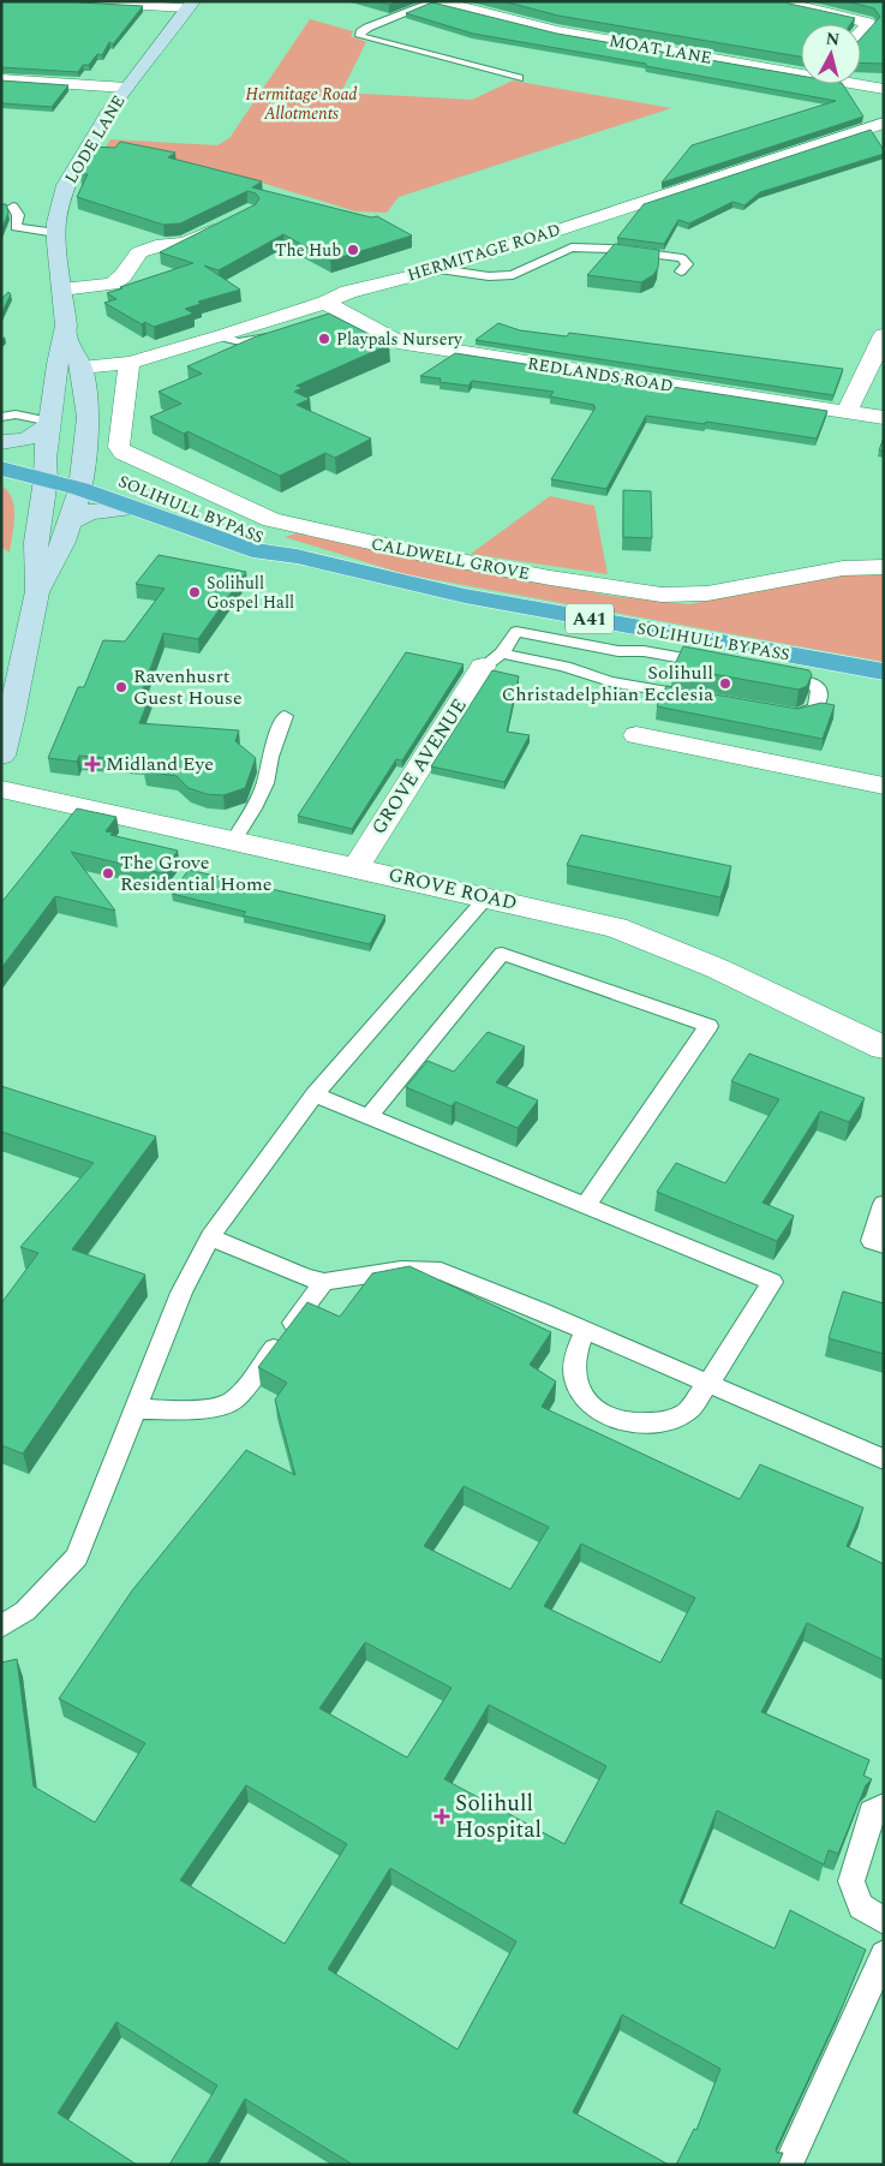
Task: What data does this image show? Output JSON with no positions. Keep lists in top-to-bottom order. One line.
{"streets":{"highway":["SOLIHULL BYPASS","A41"],"main road":["LODE LANE"],"street":["MOAT LANE","HERMITAGE ROAD","REDLANDS ROAD","CALDWELL GROVE","GROVE AVENUE","GROVE ROAD"]},"crossings":[["LODE LANE","HERMITAGE ROAD"],["LODE LANE","SOLIHULL BYPASS"],["LODE LANE","A41"],["HERMITAGE ROAD","REDLANDS ROAD"],["HERMITAGE ROAD","CALDWELL GROVE"],["SOLIHULL BYPASS","A41"],["GROVE AVENUE","GROVE ROAD"]],"parks":["Hermitage Road Allotments"],"places":{"other":["The Hub","Playpals Nursery","Solihull Gospel Hall","Solihull Christadelphian Ecclesia","Ravenhusrt Guest House","The Grove Residential Home"],"health":["Midland Eye","Solihull Hospital"]},"north":"top"}
